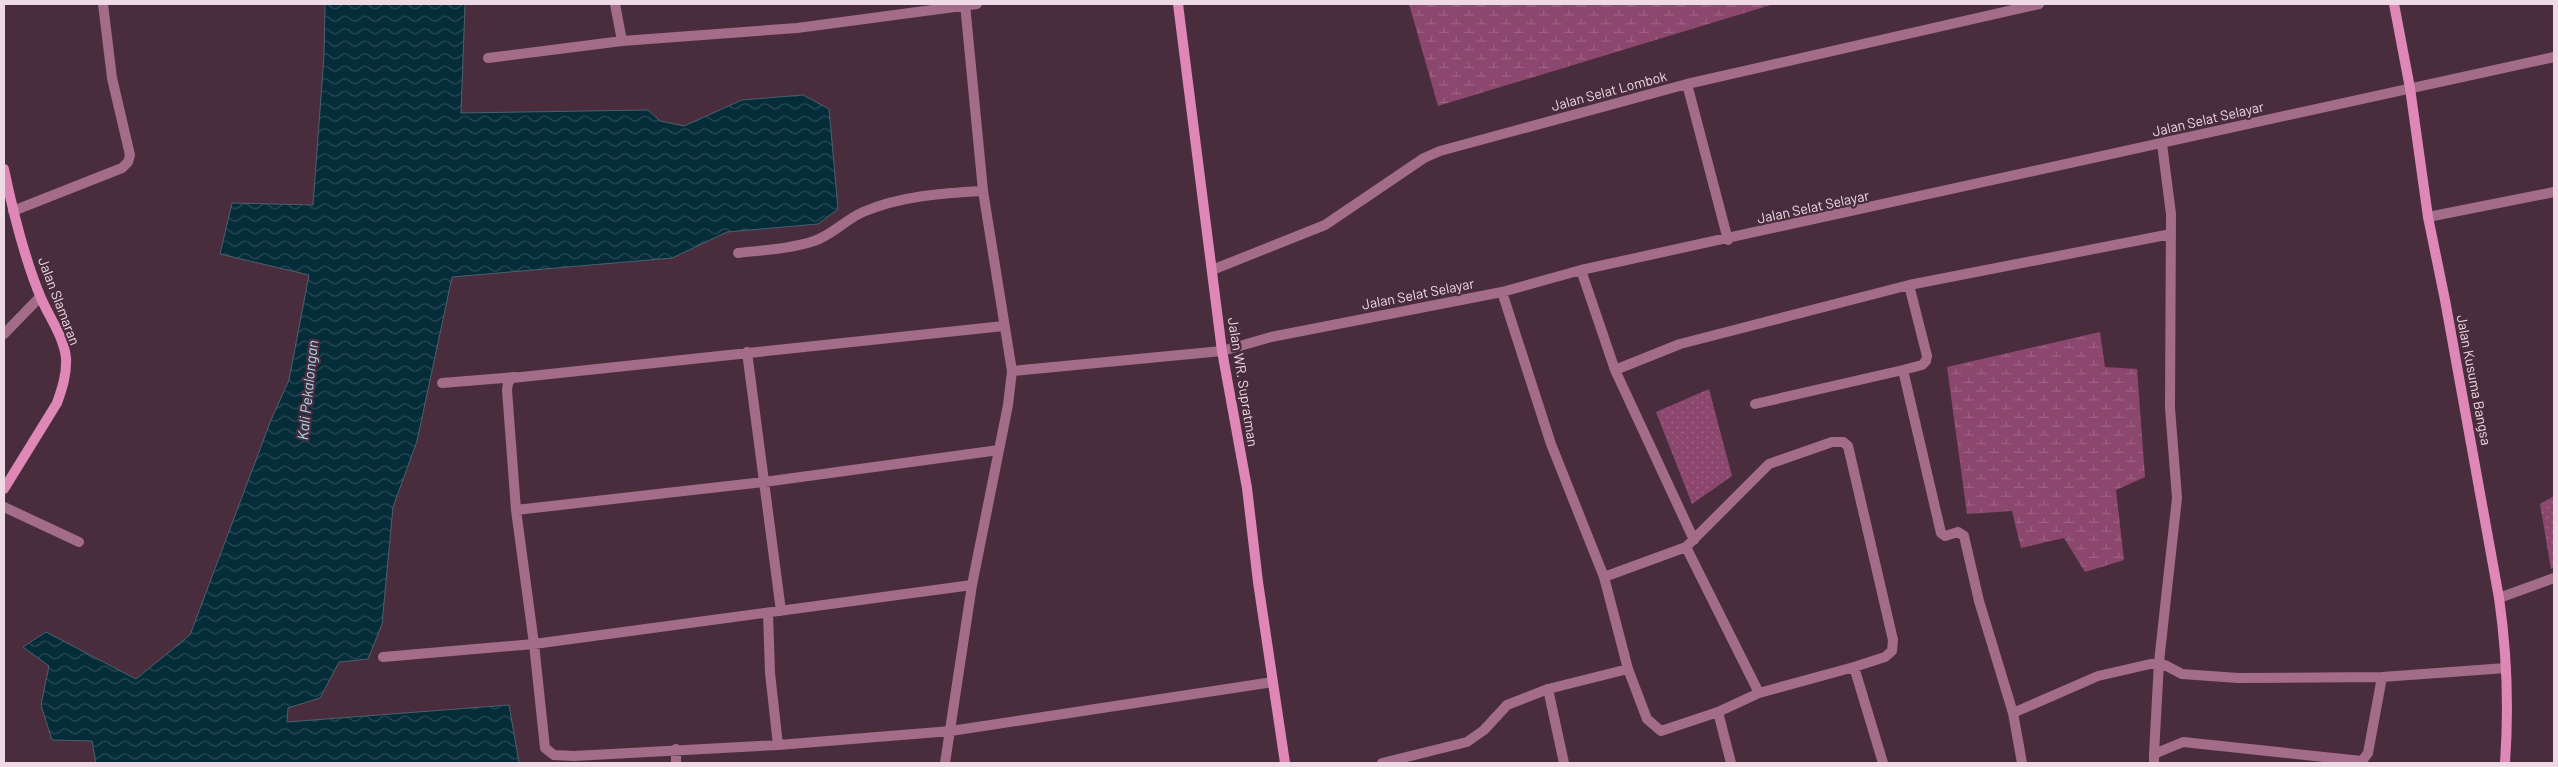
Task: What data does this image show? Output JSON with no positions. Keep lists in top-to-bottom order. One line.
{"streets":{"street":["Jalan Selat Lombok","Jalan Selat Selayar","Jalan Slamaran","Jalan Kusuma Bangsa","Jalan WR. Supratman"]},"crossings":[["Jalan Selat Lombok","Jalan WR. Supratman"],["Jalan Selat Selayar","Jalan Kusuma Bangsa"],["Jalan Selat Selayar","Jalan WR. Supratman"]],"water":["Kali Pekalongan"]}
